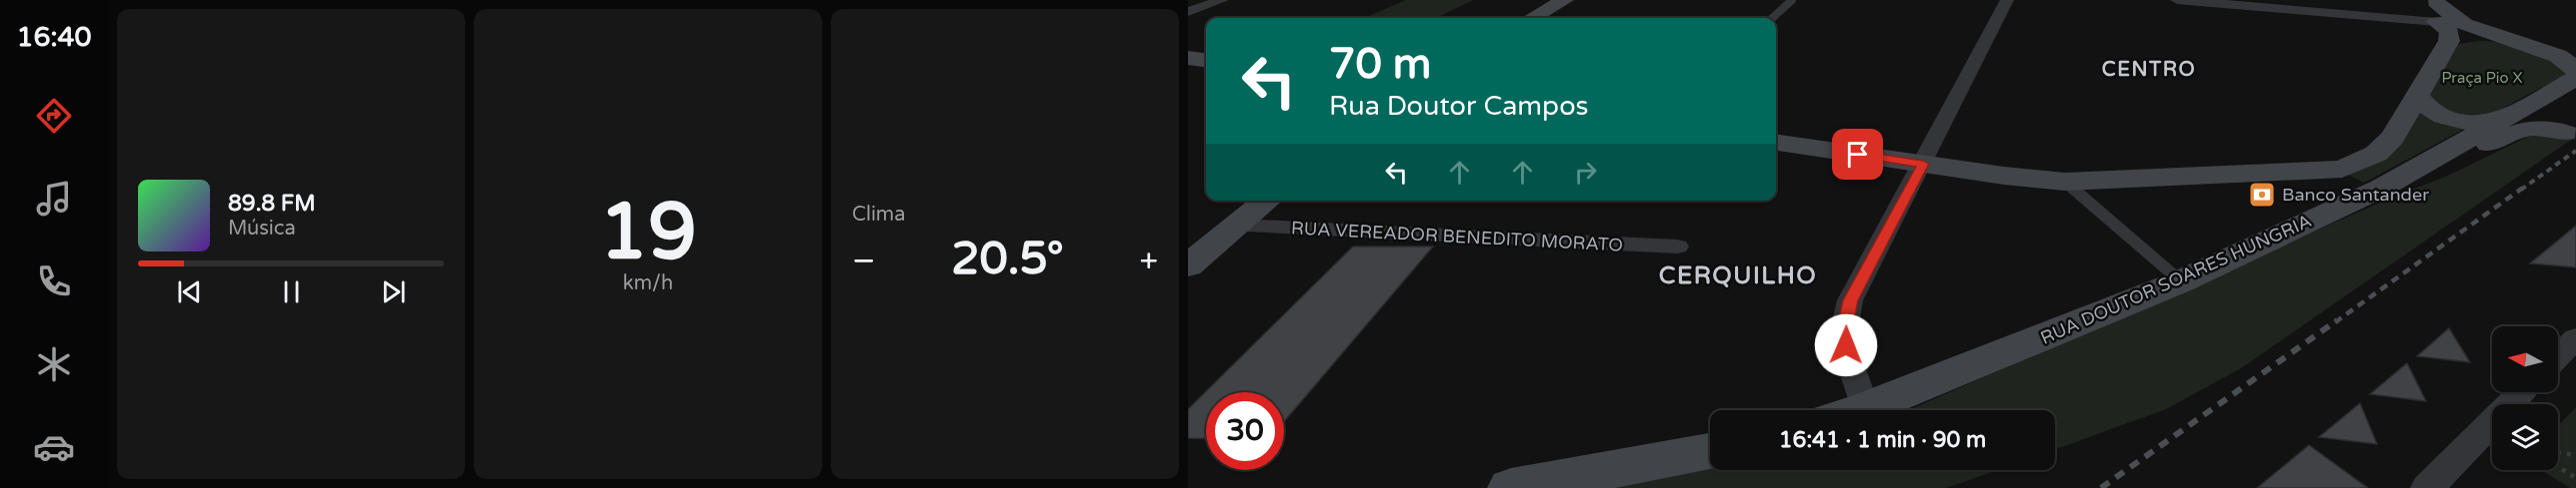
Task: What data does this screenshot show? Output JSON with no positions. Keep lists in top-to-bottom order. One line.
{"streets":{"main road":["RUA DOUTOR SOARES HUNGRIA"],"street":["RUA VEREADOR BENEDITO MORATO"]},"districts":["CENTRO","CERQUILHO"],"parks":["Praça Pio X"],"places":{"bank":["Banco Santander"]},"north":"left","page":{"tabs":"16:40","tile":[["19","km/h"],"Clima"],"turn":["70 m","Rua Doutor Campos"],"song":["89.8 FM","Música"],"heat":["−","20.5°","+"],"limit":"30","trip":"16:41 · 1 min · 90 m"}}
